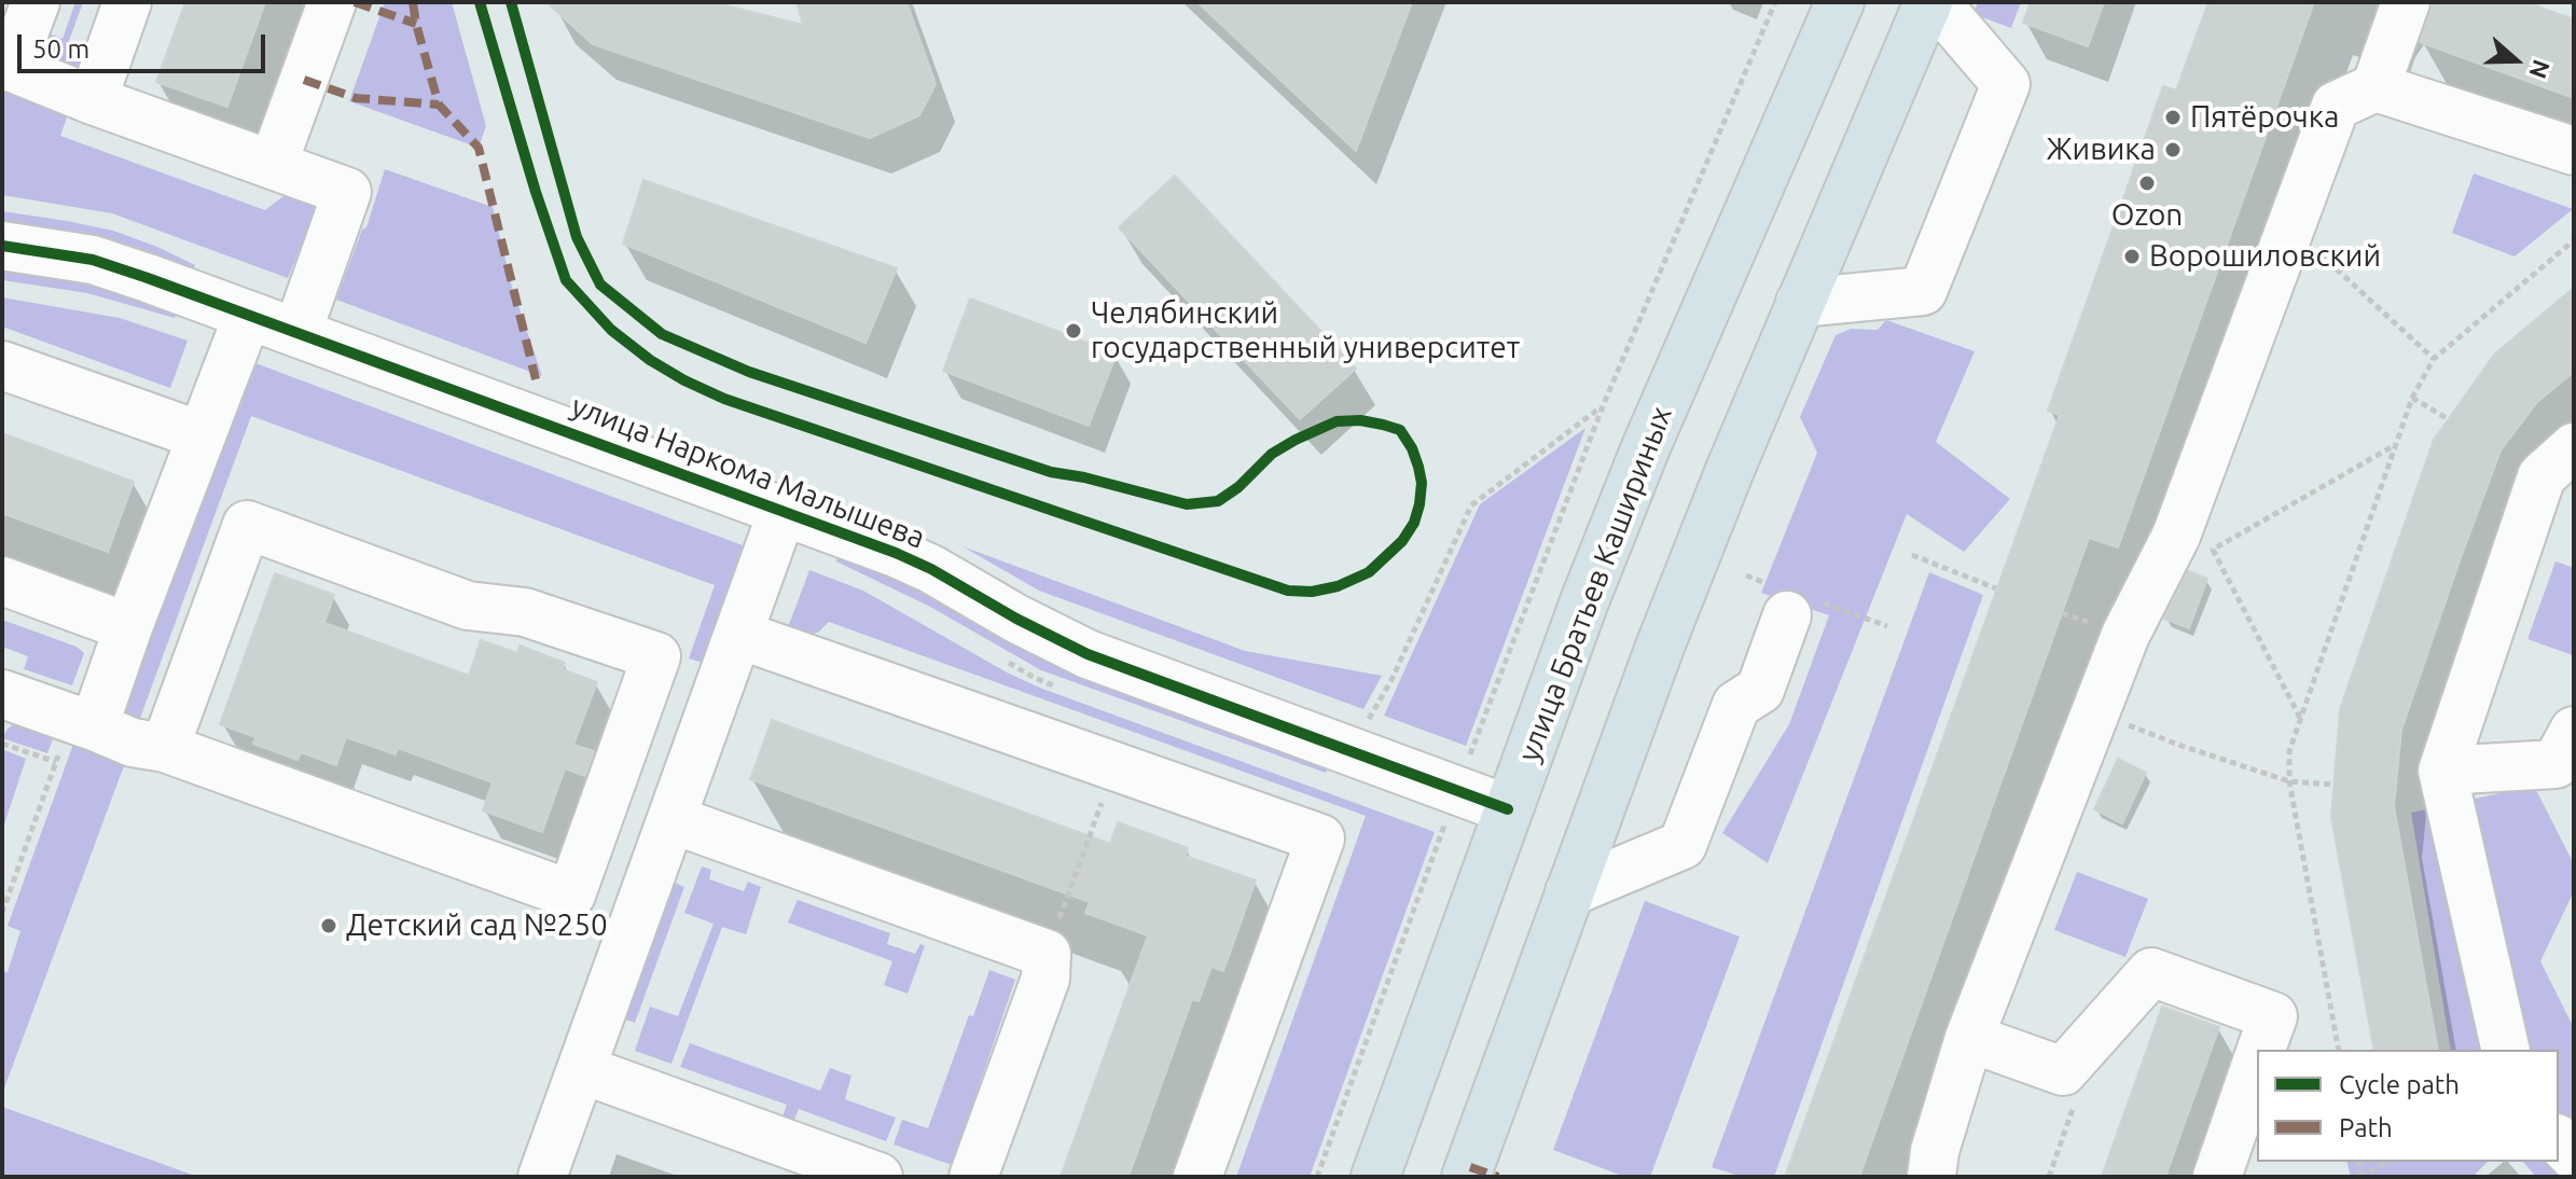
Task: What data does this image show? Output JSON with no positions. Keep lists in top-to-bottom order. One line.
{"streets":{"main road":["улица Братьев Кашириных"],"street":["улица Наркома Малышева"]},"crossings":[["улица Наркома Малышева","улица Братьев Кашириных"]],"places":["Пятёрочка","Живика","Ozon","Ворошиловский","Челябинский государственный университет","Детский сад №250"],"legend":["Cycle path","Path"],"scale_bar":"50 m","north":"right"}
